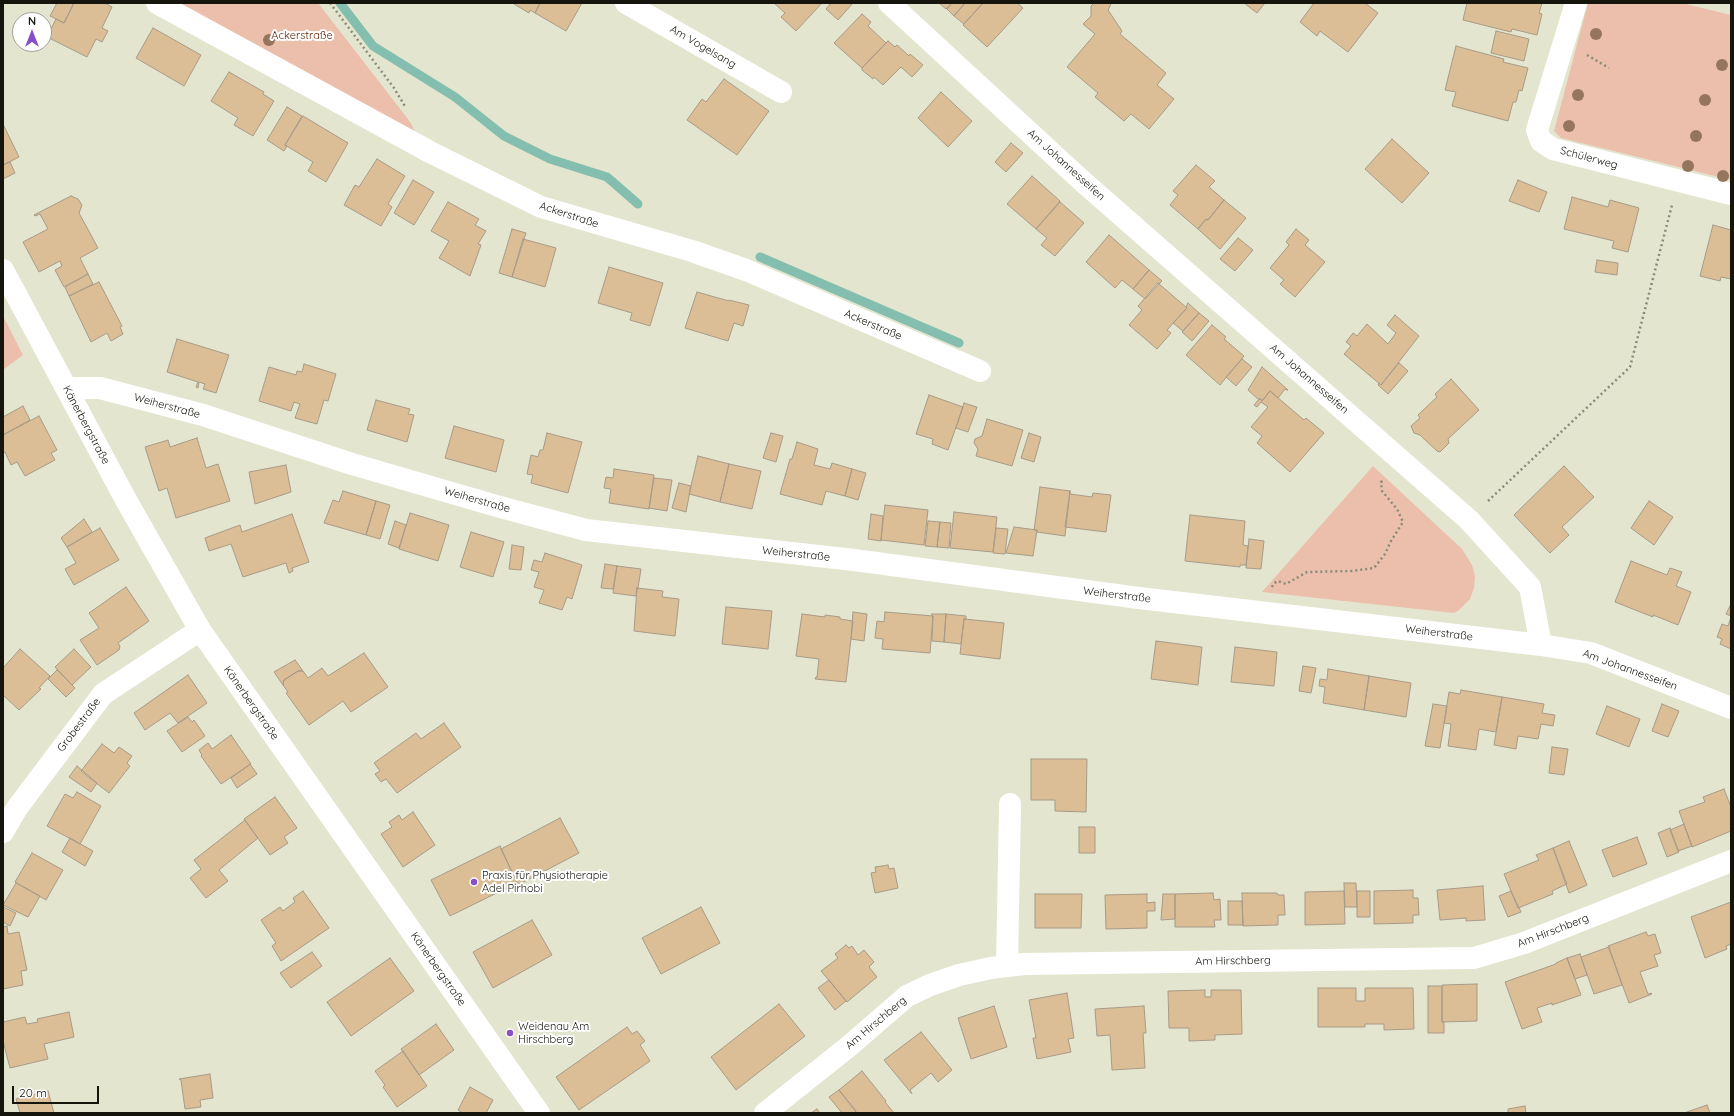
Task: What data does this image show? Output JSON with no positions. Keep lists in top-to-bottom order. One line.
{"streets":{"street":["Am Vogelsang","Schülerweg","Am Johannesseifen","Ackerstraße","Weiherstraße","Känerbergstraße","Grobestraße","Am Hirschberg"]},"crossings":[["Am Johannesseifen","Weiherstraße"],["Weiherstraße","Känerbergstraße"],["Känerbergstraße","Grobestraße"]],"parks":["Ackerstraße"],"places":["Praxis für Physiotherapie Adel Pirhobi","Weidenau Am Hirschberg"],"scale_bar":"20 m","north":"top"}
